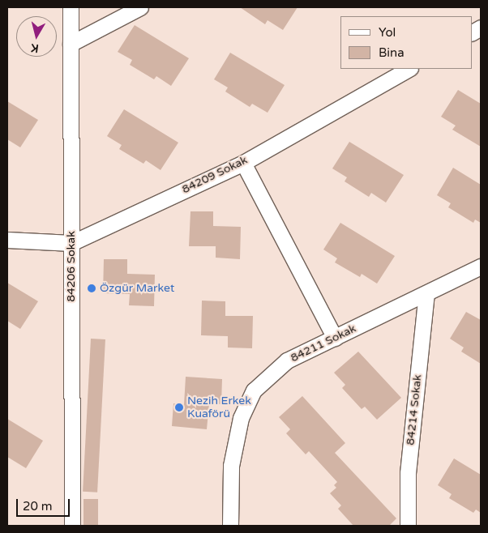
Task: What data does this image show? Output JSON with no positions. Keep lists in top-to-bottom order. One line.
{"streets":{"street":["84209 Sokak","84206 Sokak","84211 Sokak","84214 Sokak"]},"crossings":[["84209 Sokak","84206 Sokak"],["84211 Sokak","84214 Sokak"]],"places":["Özgür Market","Nezih Erkek Kuaförü"],"legend":["Yol","Bina"],"scale_bar":"20 m","north":"bottom"}
